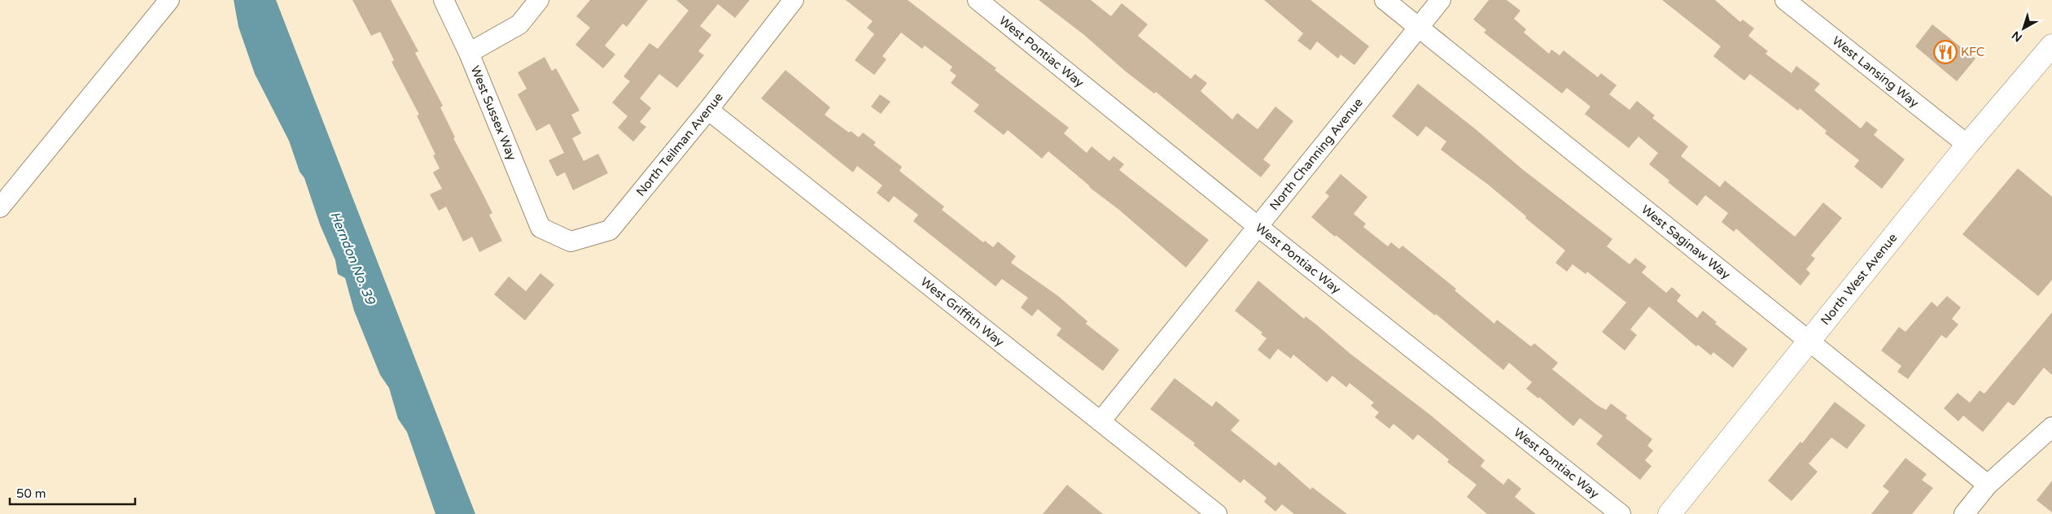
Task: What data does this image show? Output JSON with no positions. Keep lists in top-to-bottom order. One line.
{"streets":{"main road":["North West Avenue"],"street":["West Pontiac Way","West Lansing Way","West Sussex Way","North Teilman Avenue","North Channing Avenue","West Saginaw Way","West Griffith Way"]},"crossings":[["West Pontiac Way","North Channing Avenue"],["West Lansing Way","North West Avenue"],["West Sussex Way","North Teilman Avenue"],["North Teilman Avenue","West Griffith Way"],["North Channing Avenue","West Saginaw Way"],["North Channing Avenue","West Griffith Way"],["West Saginaw Way","North West Avenue"]],"water":["Herndon No. 39"],"places":{"restaurant":["KFC"]},"scale_bar":"50 m","north":"bottom left"}
